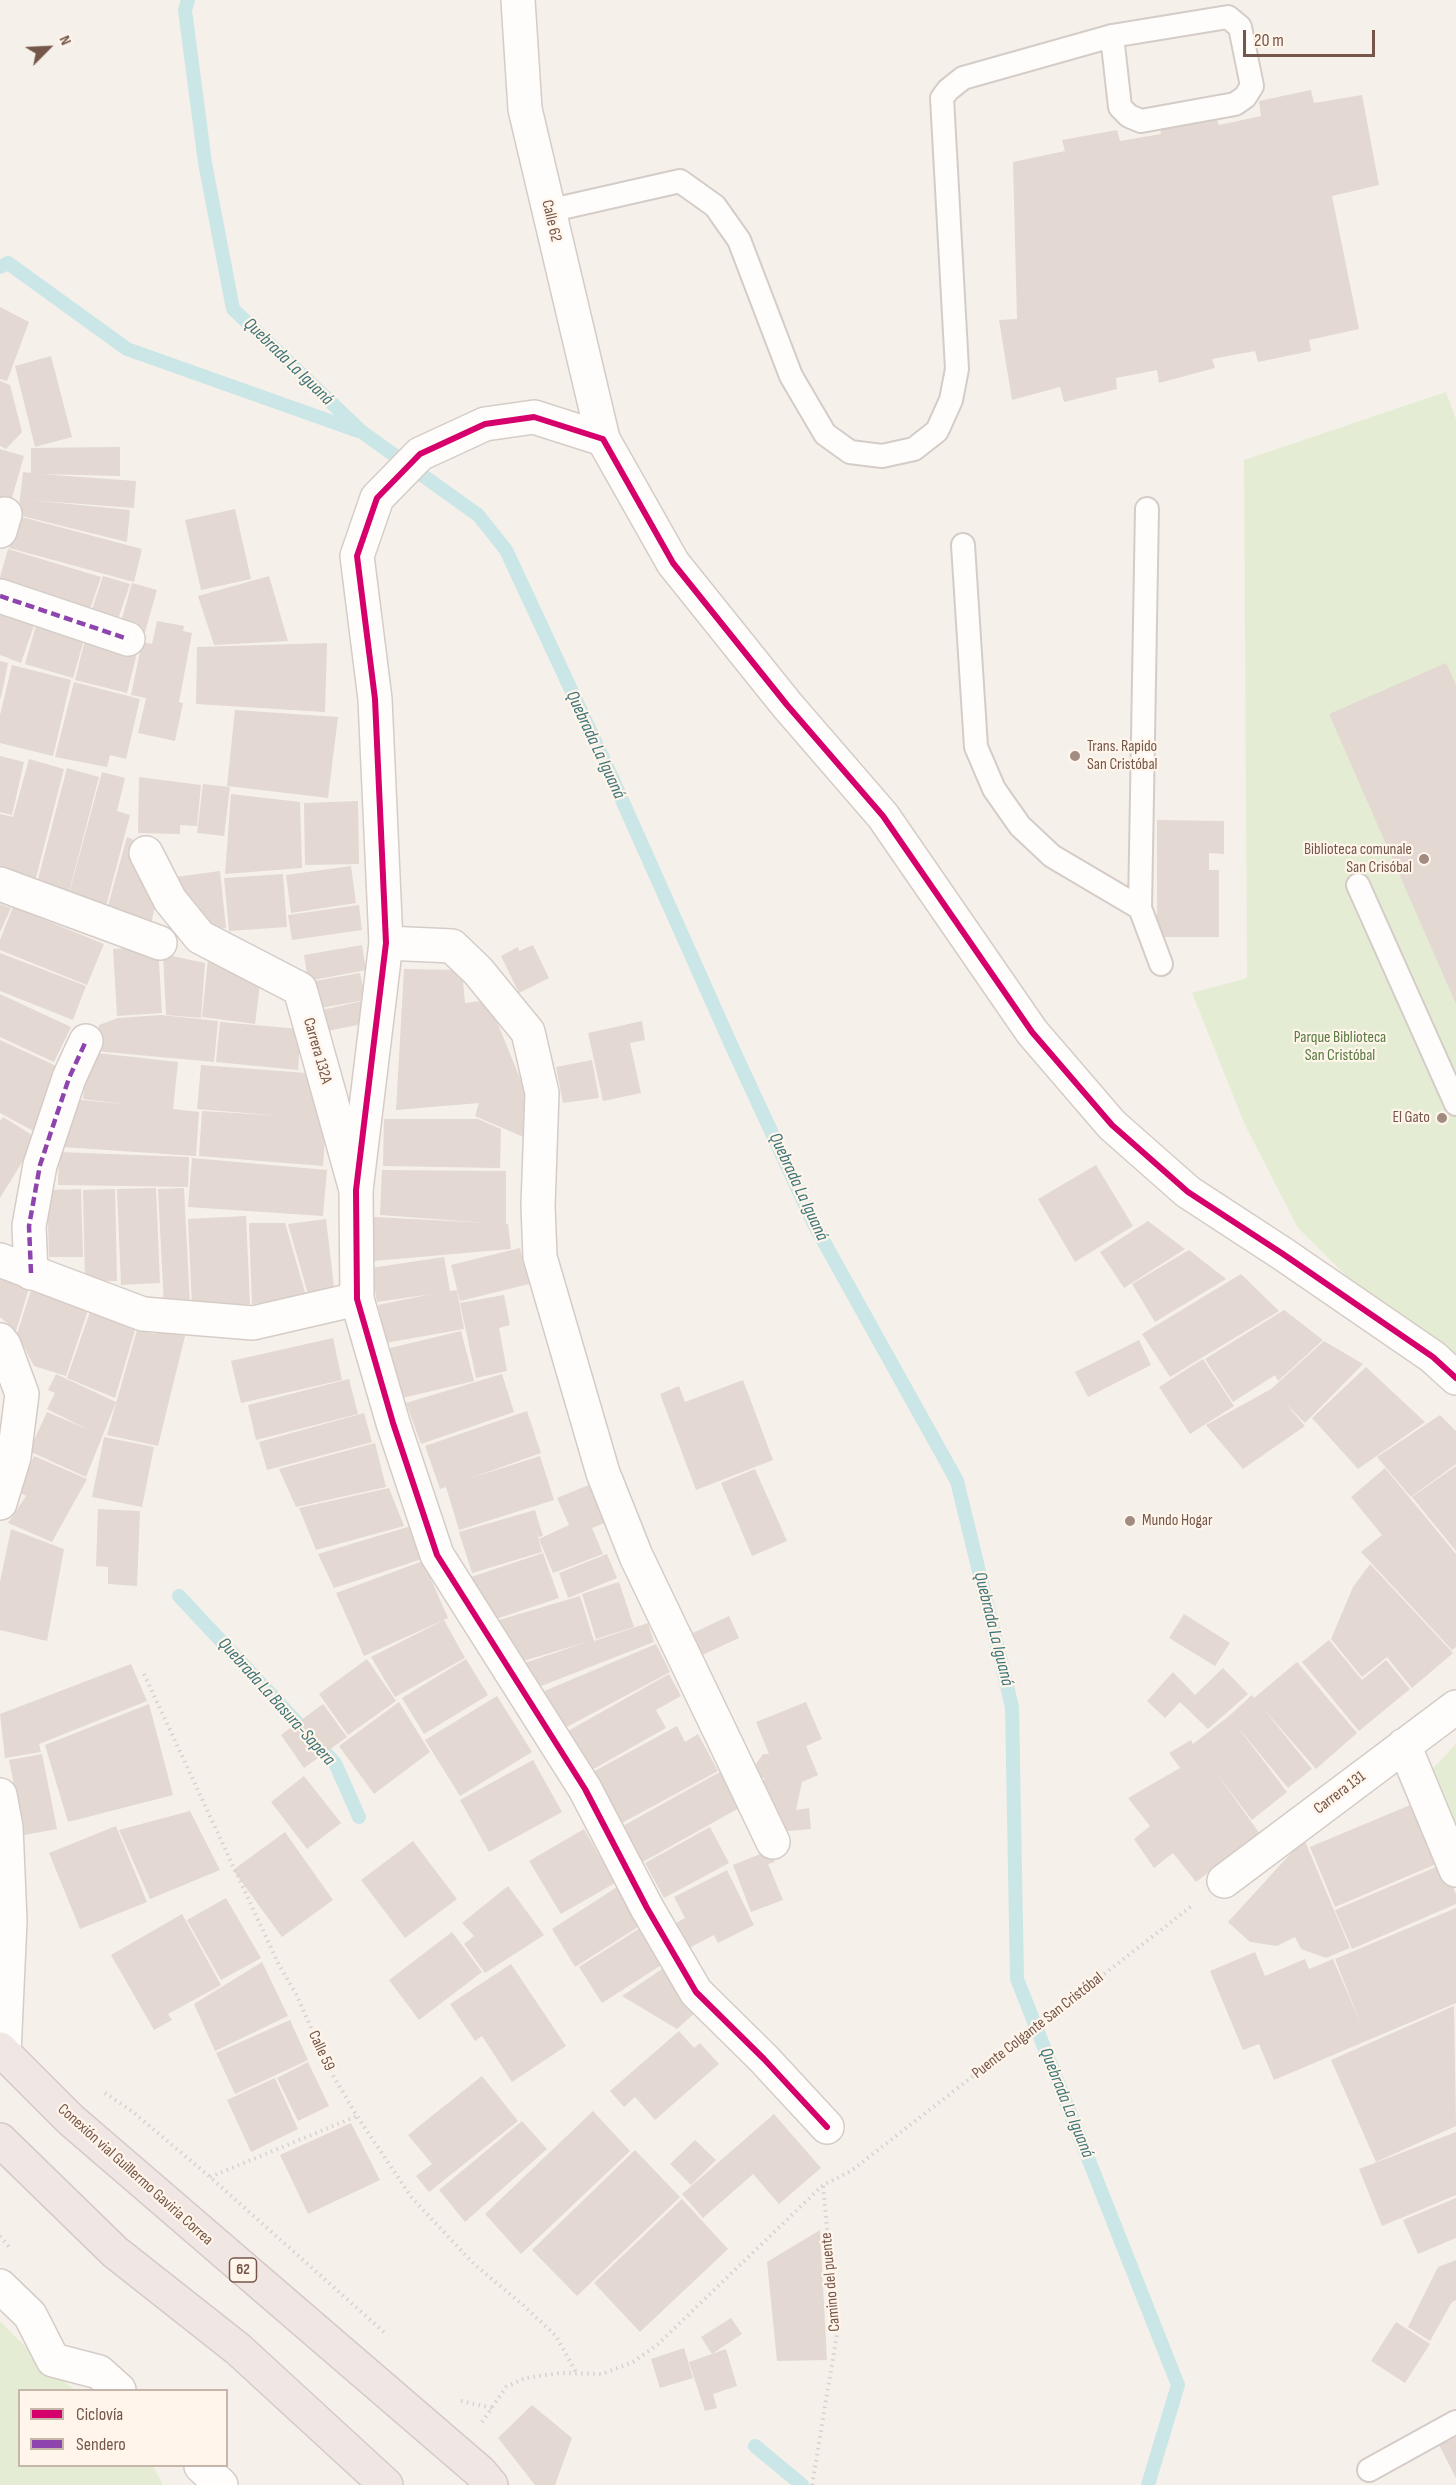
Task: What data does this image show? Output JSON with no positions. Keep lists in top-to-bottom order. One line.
{"streets":{"highway":["Conexión vial Guillermo Gaviria Correa","62"],"street":["Calle 62","Carrera 132A","Carrera 131"],"path":["Puente Colgante San Cristóbal","Calle 59","Camino del puente"]},"crossings":[["Carrera 131","Puente Colgante San Cristóbal"],["Puente Colgante San Cristóbal","Camino del puente"]],"water":["Quebrada La Iguaná","Quebrada La Basura-Sapera"],"parks":["Parque Biblioteca San Cristóbal"],"places":["Trans. Rapido San Cristóbal","Biblioteca comunale San Crisóbal","El Gato","Mundo Hogar"],"legend":["Ciclovía","Sendero"],"scale_bar":"20 m","north":"top right"}
